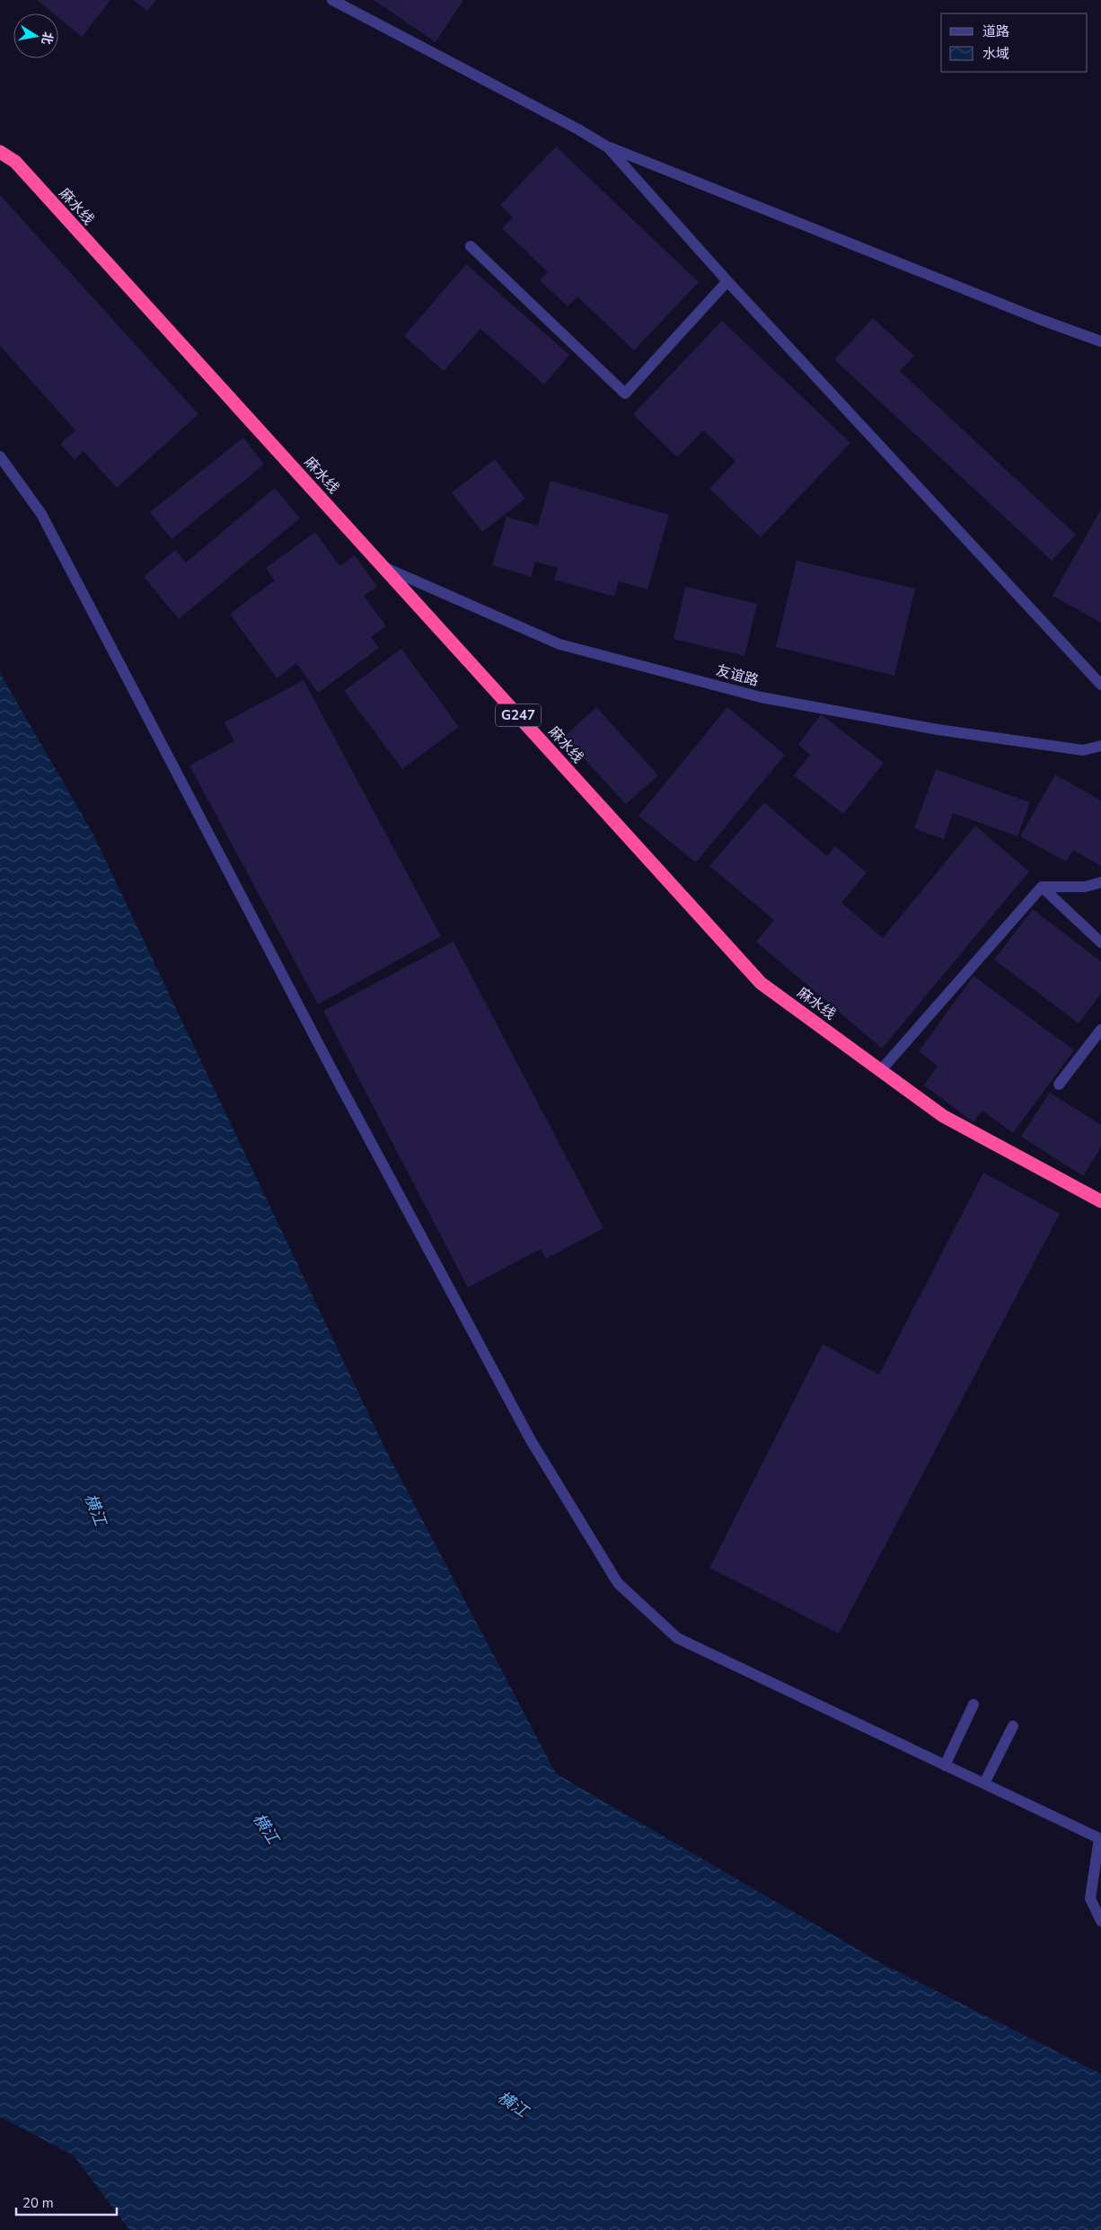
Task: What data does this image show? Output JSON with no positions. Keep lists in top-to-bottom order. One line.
{"streets":{"highway":["麻水线","G247"],"street":["友谊路"]},"crossings":[["麻水线","友谊路"]],"water":["横江"],"legend":["道路","水域"],"scale_bar":"20 m","north":"right"}
